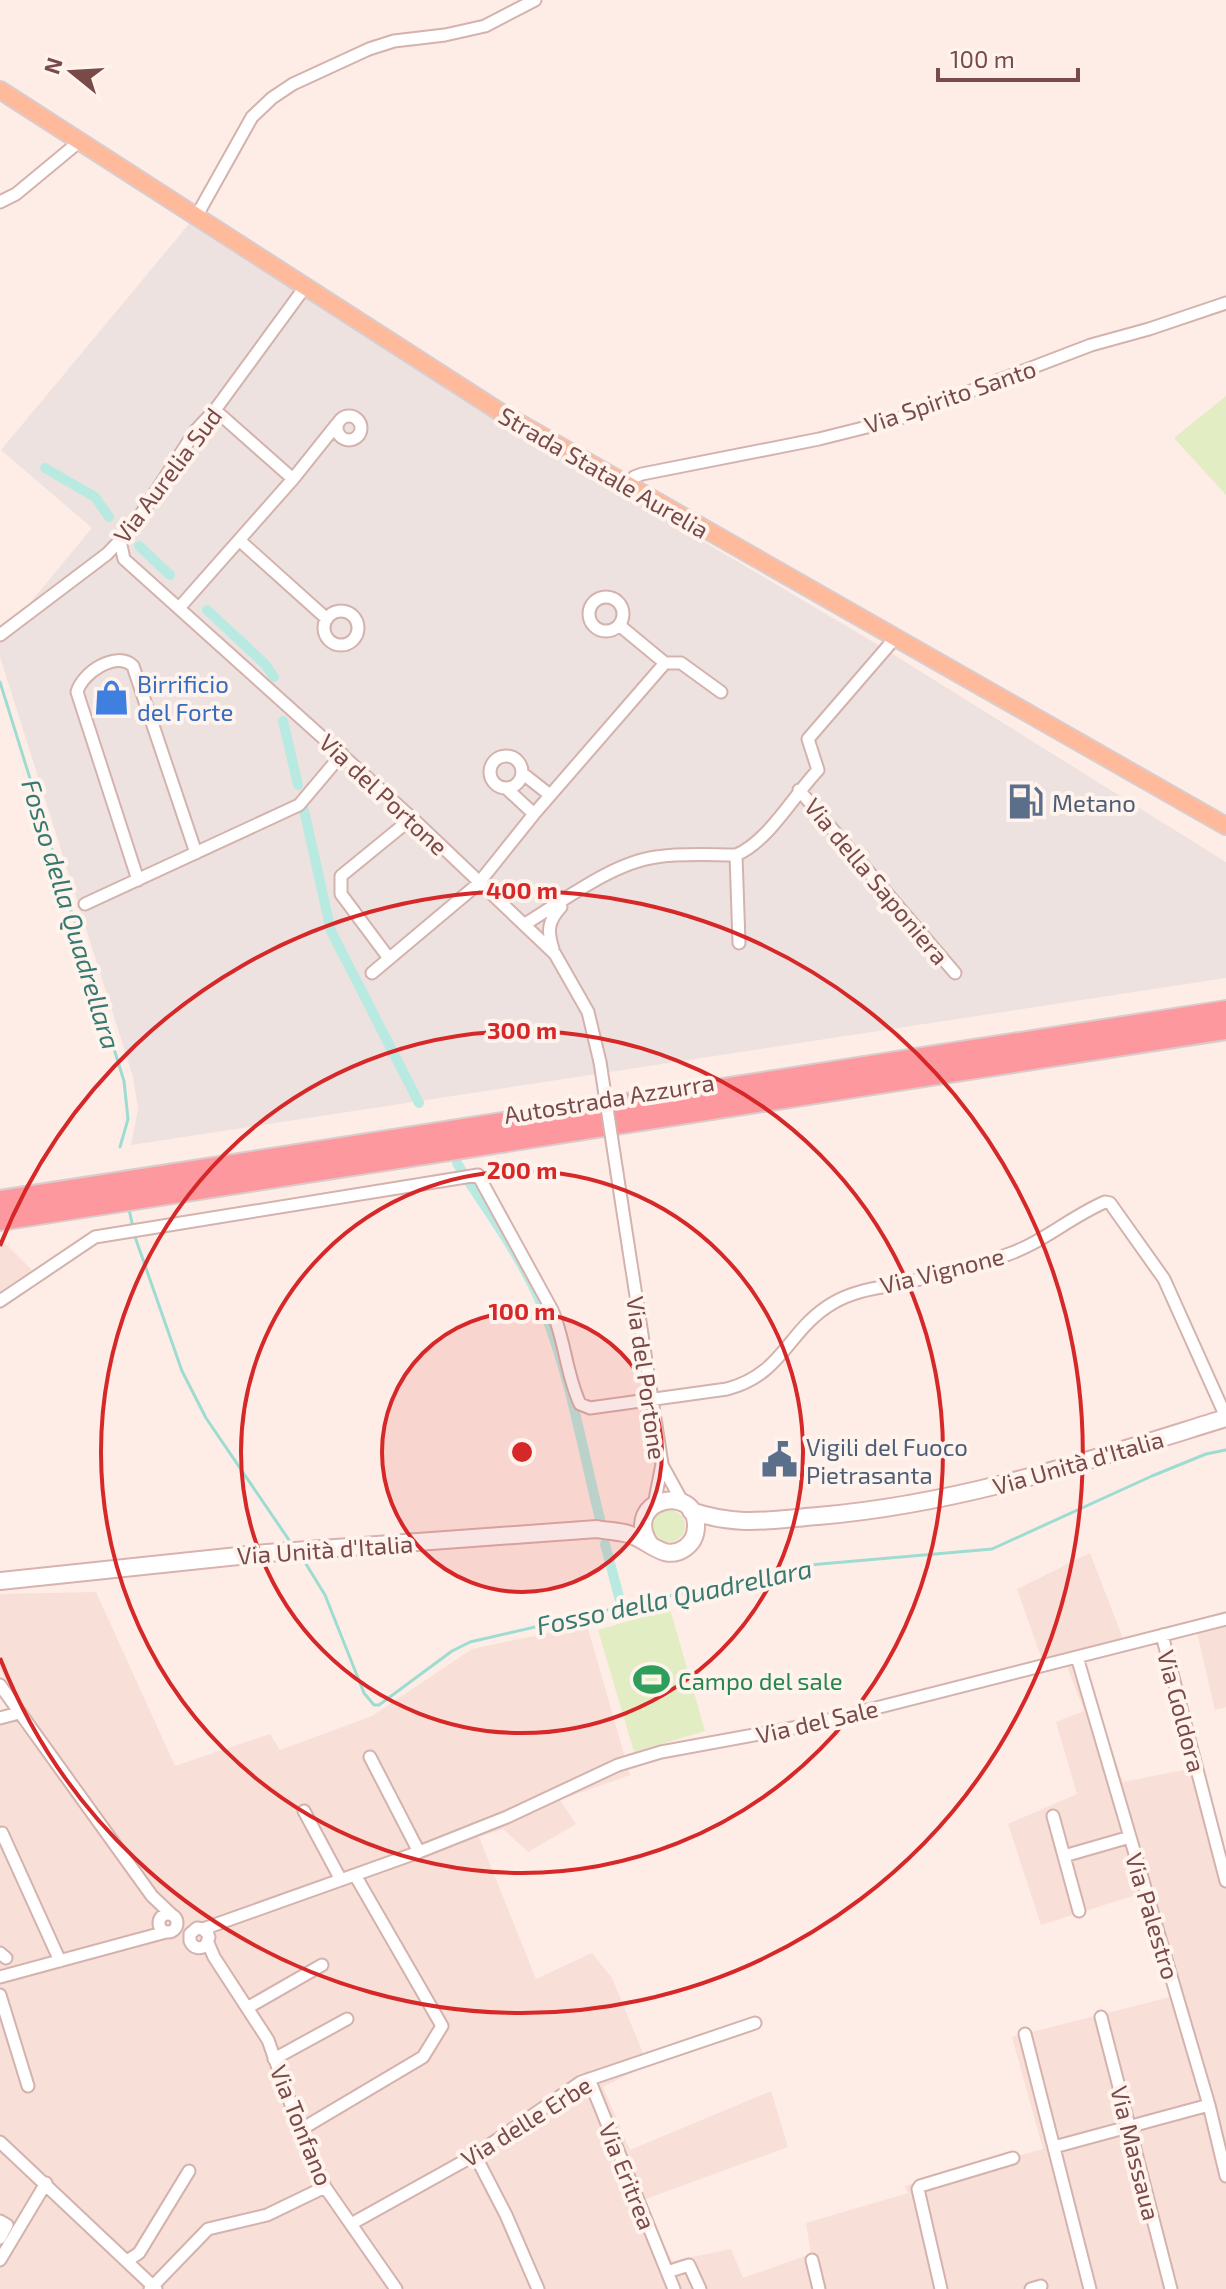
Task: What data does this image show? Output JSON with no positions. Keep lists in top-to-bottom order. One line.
{"streets":{"highway":["Autostrada Azzurra"],"main road":["Strada Statale Aurelia","Via Unità d'Italia"],"street":["Via Spirito Santo","Via Aurelia Sud","Via del Portone","Via della Saponiera","Via Vignone","Via Goldora","Via del Sale","Via Palestro","Via delle Erbe","Via Tonfano","Via Massaua","Via Eritrea"]},"crossings":[["Via Spirito Santo","Strada Statale Aurelia"],["Strada Statale Aurelia","Via Aurelia Sud"],["Strada Statale Aurelia","Via della Saponiera"],["Via Aurelia Sud","Via del Portone"],["Via del Portone","Via Vignone"],["Via del Portone","Via Unità d'Italia"],["Via Vignone","Via Unità d'Italia"],["Via Goldora","Via del Sale"],["Via del Sale","Via Palestro"],["Via del Sale","Via Tonfano"],["Via delle Erbe","Via Tonfano"],["Via delle Erbe","Via Eritrea"]],"water":["Fosso della Quadrellara"],"places":{"shop":["Birrificio del Forte"],"fuel station":["Metano"],"public building":["Vigili del Fuoco Pietrasanta"],"sports":["Campo del sale"]},"scale_bar":"100 m","north":"left","rings":["400 m","300 m","200 m","100 m"]}
